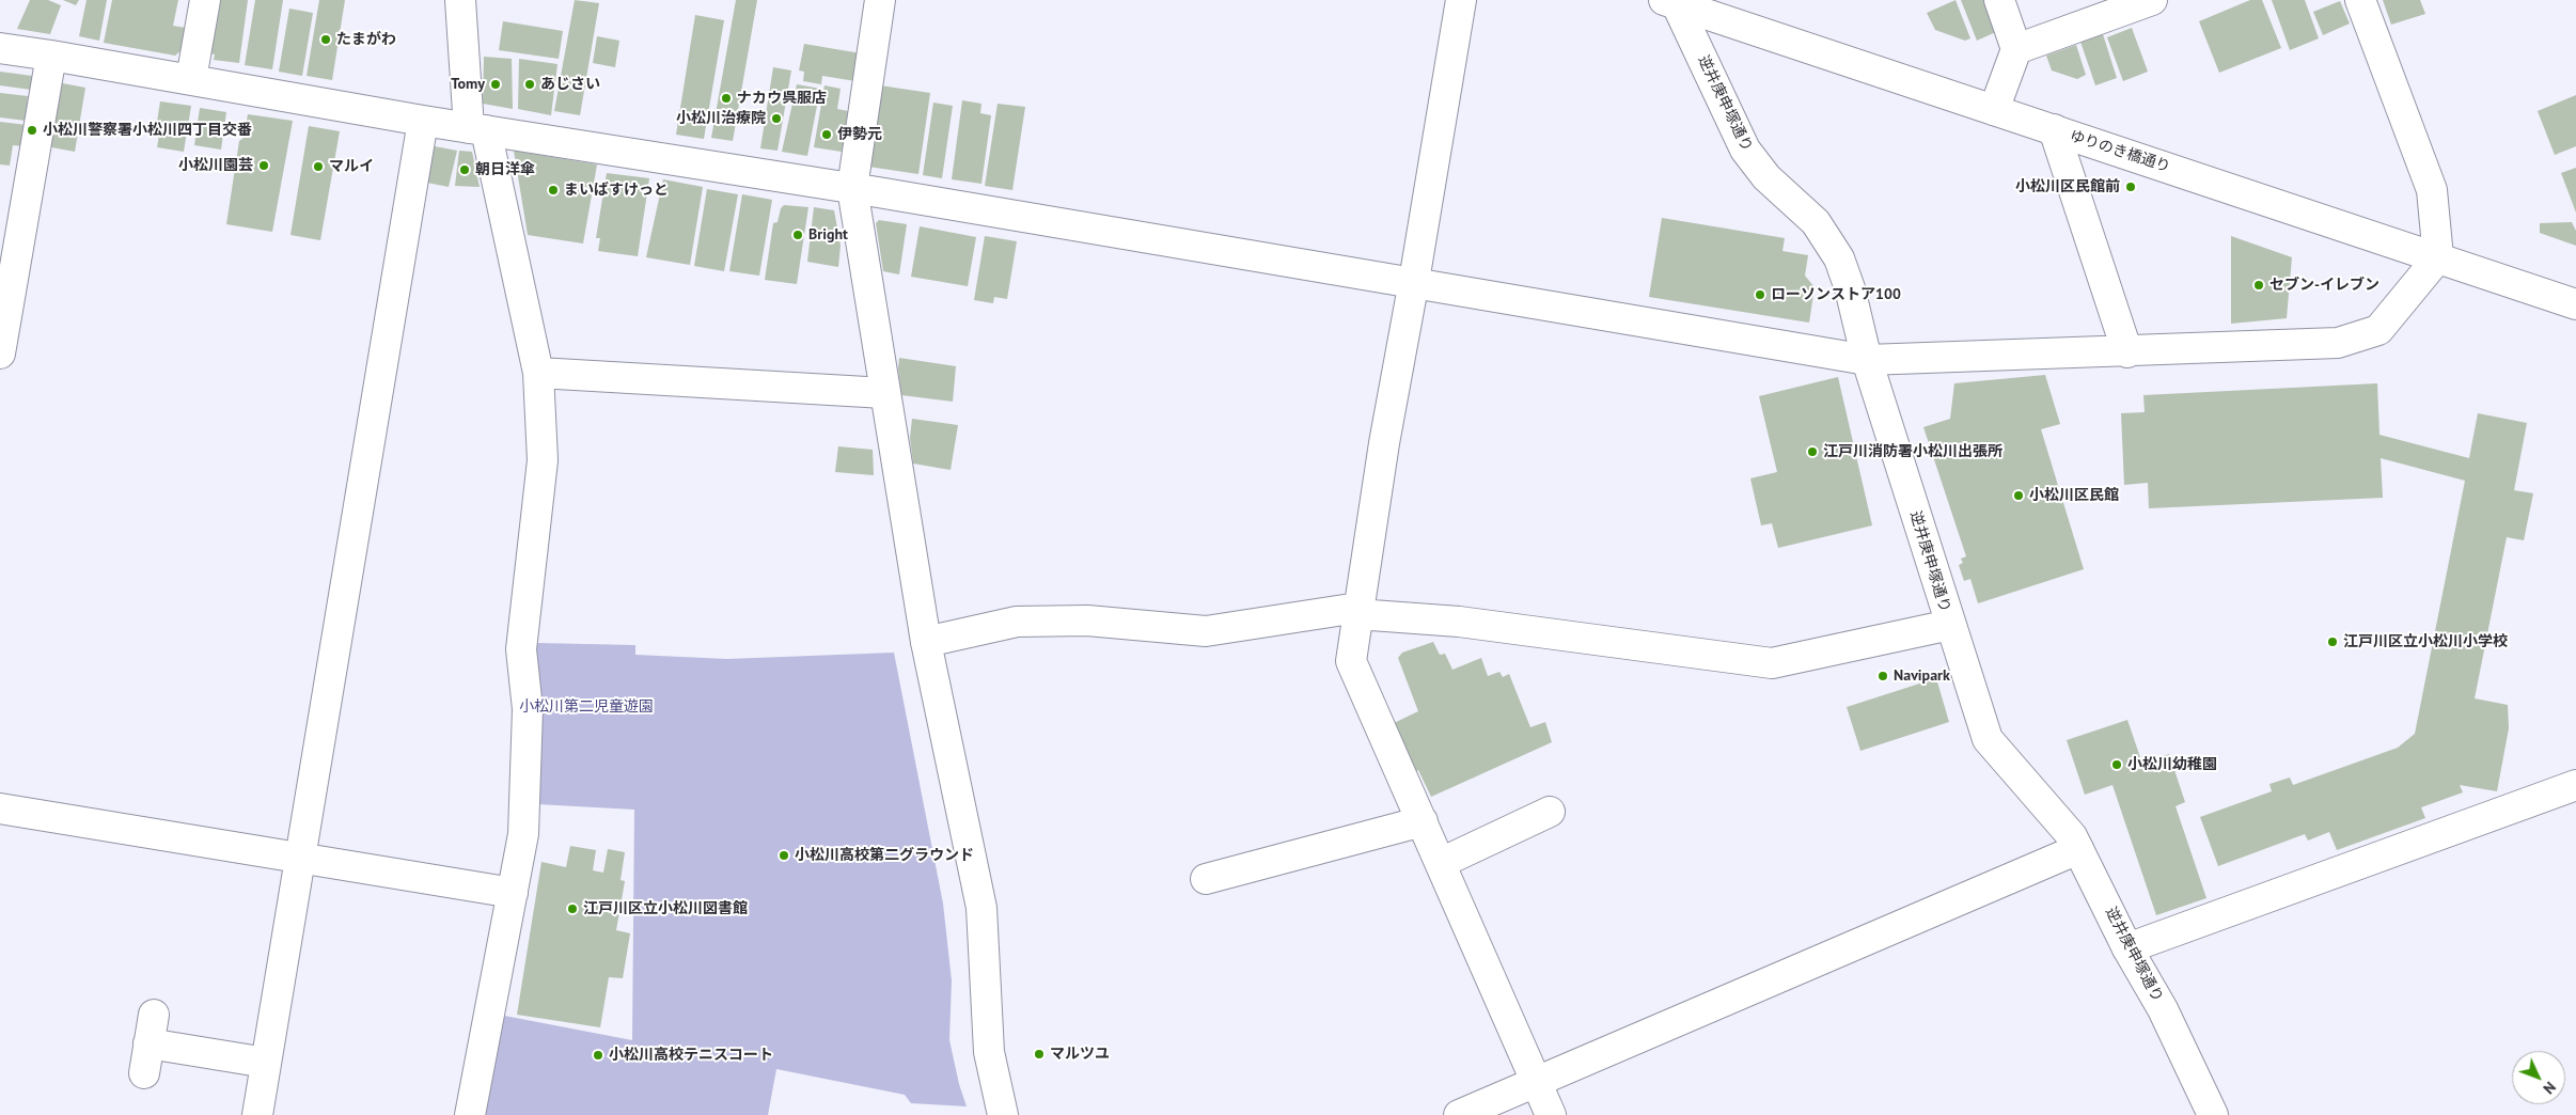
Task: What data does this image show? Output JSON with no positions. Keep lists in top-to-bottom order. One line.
{"streets":{"street":["逆井庚申塚通り","ゆりのき橋通り"]},"crossings":[["逆井庚申塚通り","ゆりのき橋通り"]],"parks":["小松川第二児童遊園"],"places":["たまがわ","Tomy","あじさい","ナカウ呉服店","小松川治療院","小松川警察署小松川四丁目交番","伊勢元","小松川園芸","マルイ","朝日洋傘","小松川区民館前","まいばすけっと","Bright","セブン-イレブン","ローソンストア100","江戸川消防署小松川出張所","小松川区民館","江戸川区立小松川小学校","Navipark","小松川幼稚園","小松川高校第二グラウンド","江戸川区立小松川図書館","マルツユ","小松川高校テニスコート"],"north":"bottom right"}
